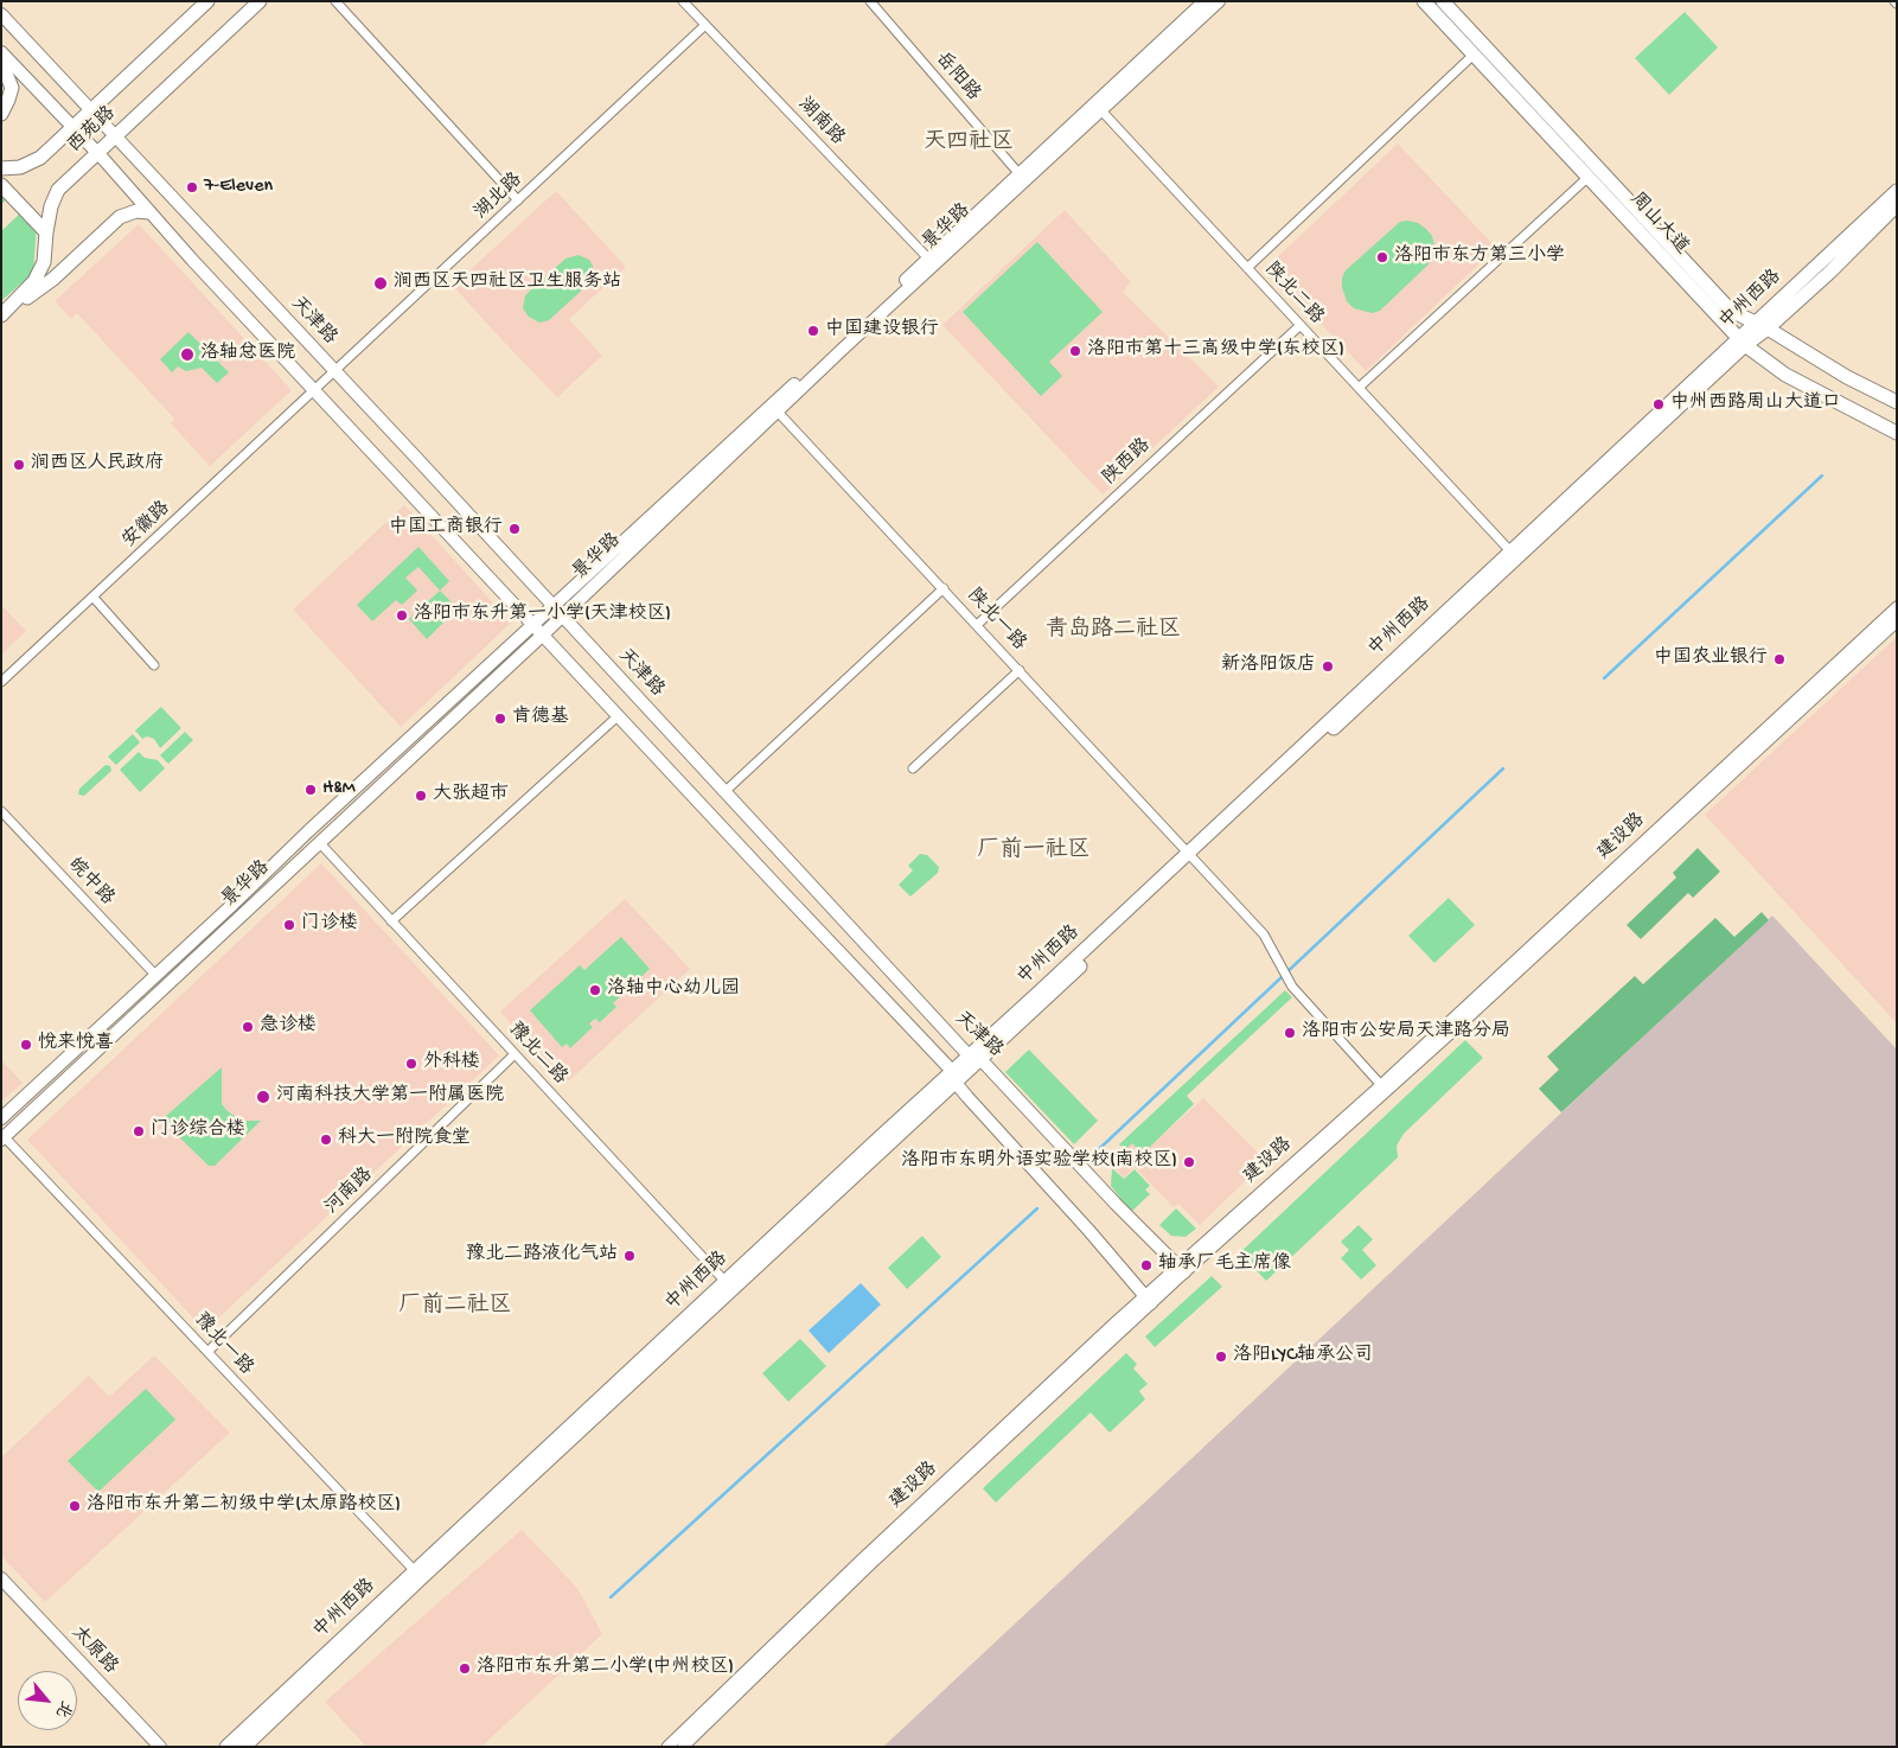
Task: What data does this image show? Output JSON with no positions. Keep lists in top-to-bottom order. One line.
{"streets":{"main road":["西苑路","周山大道","景华路","中州西路","天津路","太原路"],"street":["岳阳路","湖南路","湖北路","陕北二路","陕西路","安徽路","陕北一路","建设路","皖中路","豫北二路","河南路","豫北一路"]},"crossings":[["岳阳路","景华路"],["湖南路","湖北路"],["湖南路","景华路"],["西苑路","天津路"],["湖北路","天津路"],["湖北路","安徽路"],["周山大道","中州西路"],["景华路","陕北二路"],["景华路","天津路"],["景华路","陕北一路"],["景华路","皖中路"],["景华路","豫北二路"],["景华路","豫北一路"],["陕北二路","中州西路"],["陕北二路","陕西路"],["中州西路","天津路"],["中州西路","陕北一路"],["中州西路","豫北二路"],["中州西路","豫北一路"],["天津路","建设路"],["陕西路","陕北一路"],["陕北一路","建设路"],["豫北二路","河南路"],["河南路","豫北一路"]],"districts":["天四社区","青岛路二社区","厂前一社区","厂前二社区"],"places":["7-Eleven","洛阳市东方第三小学","涧西区天四社区卫生服务站","中国建设银行","洛阳市第十三高级中学(东校区)","洛轴总医院","中州西路周山大道口","涧西区人民政府","中国工商银行","洛阳市东升第一小学(天津校区)","中国农业银行","新洛阳饭店","肯德基","H&M","大张超市","门诊楼","洛轴中心幼儿园","急诊楼","洛阳市公安局天津路分局","悦来悦喜","外科楼","河南科技大学第一附属医院","门诊综合楼","科大一附院食堂","洛阳市东明外语实验学校(南校区)","豫北二路液化气站","轴承厂毛主席像","洛阳LYC轴承公司","洛阳市东升第二初级中学(太原路校区)","洛阳市东升第二小学(中州校区)"],"north":"bottom right"}
